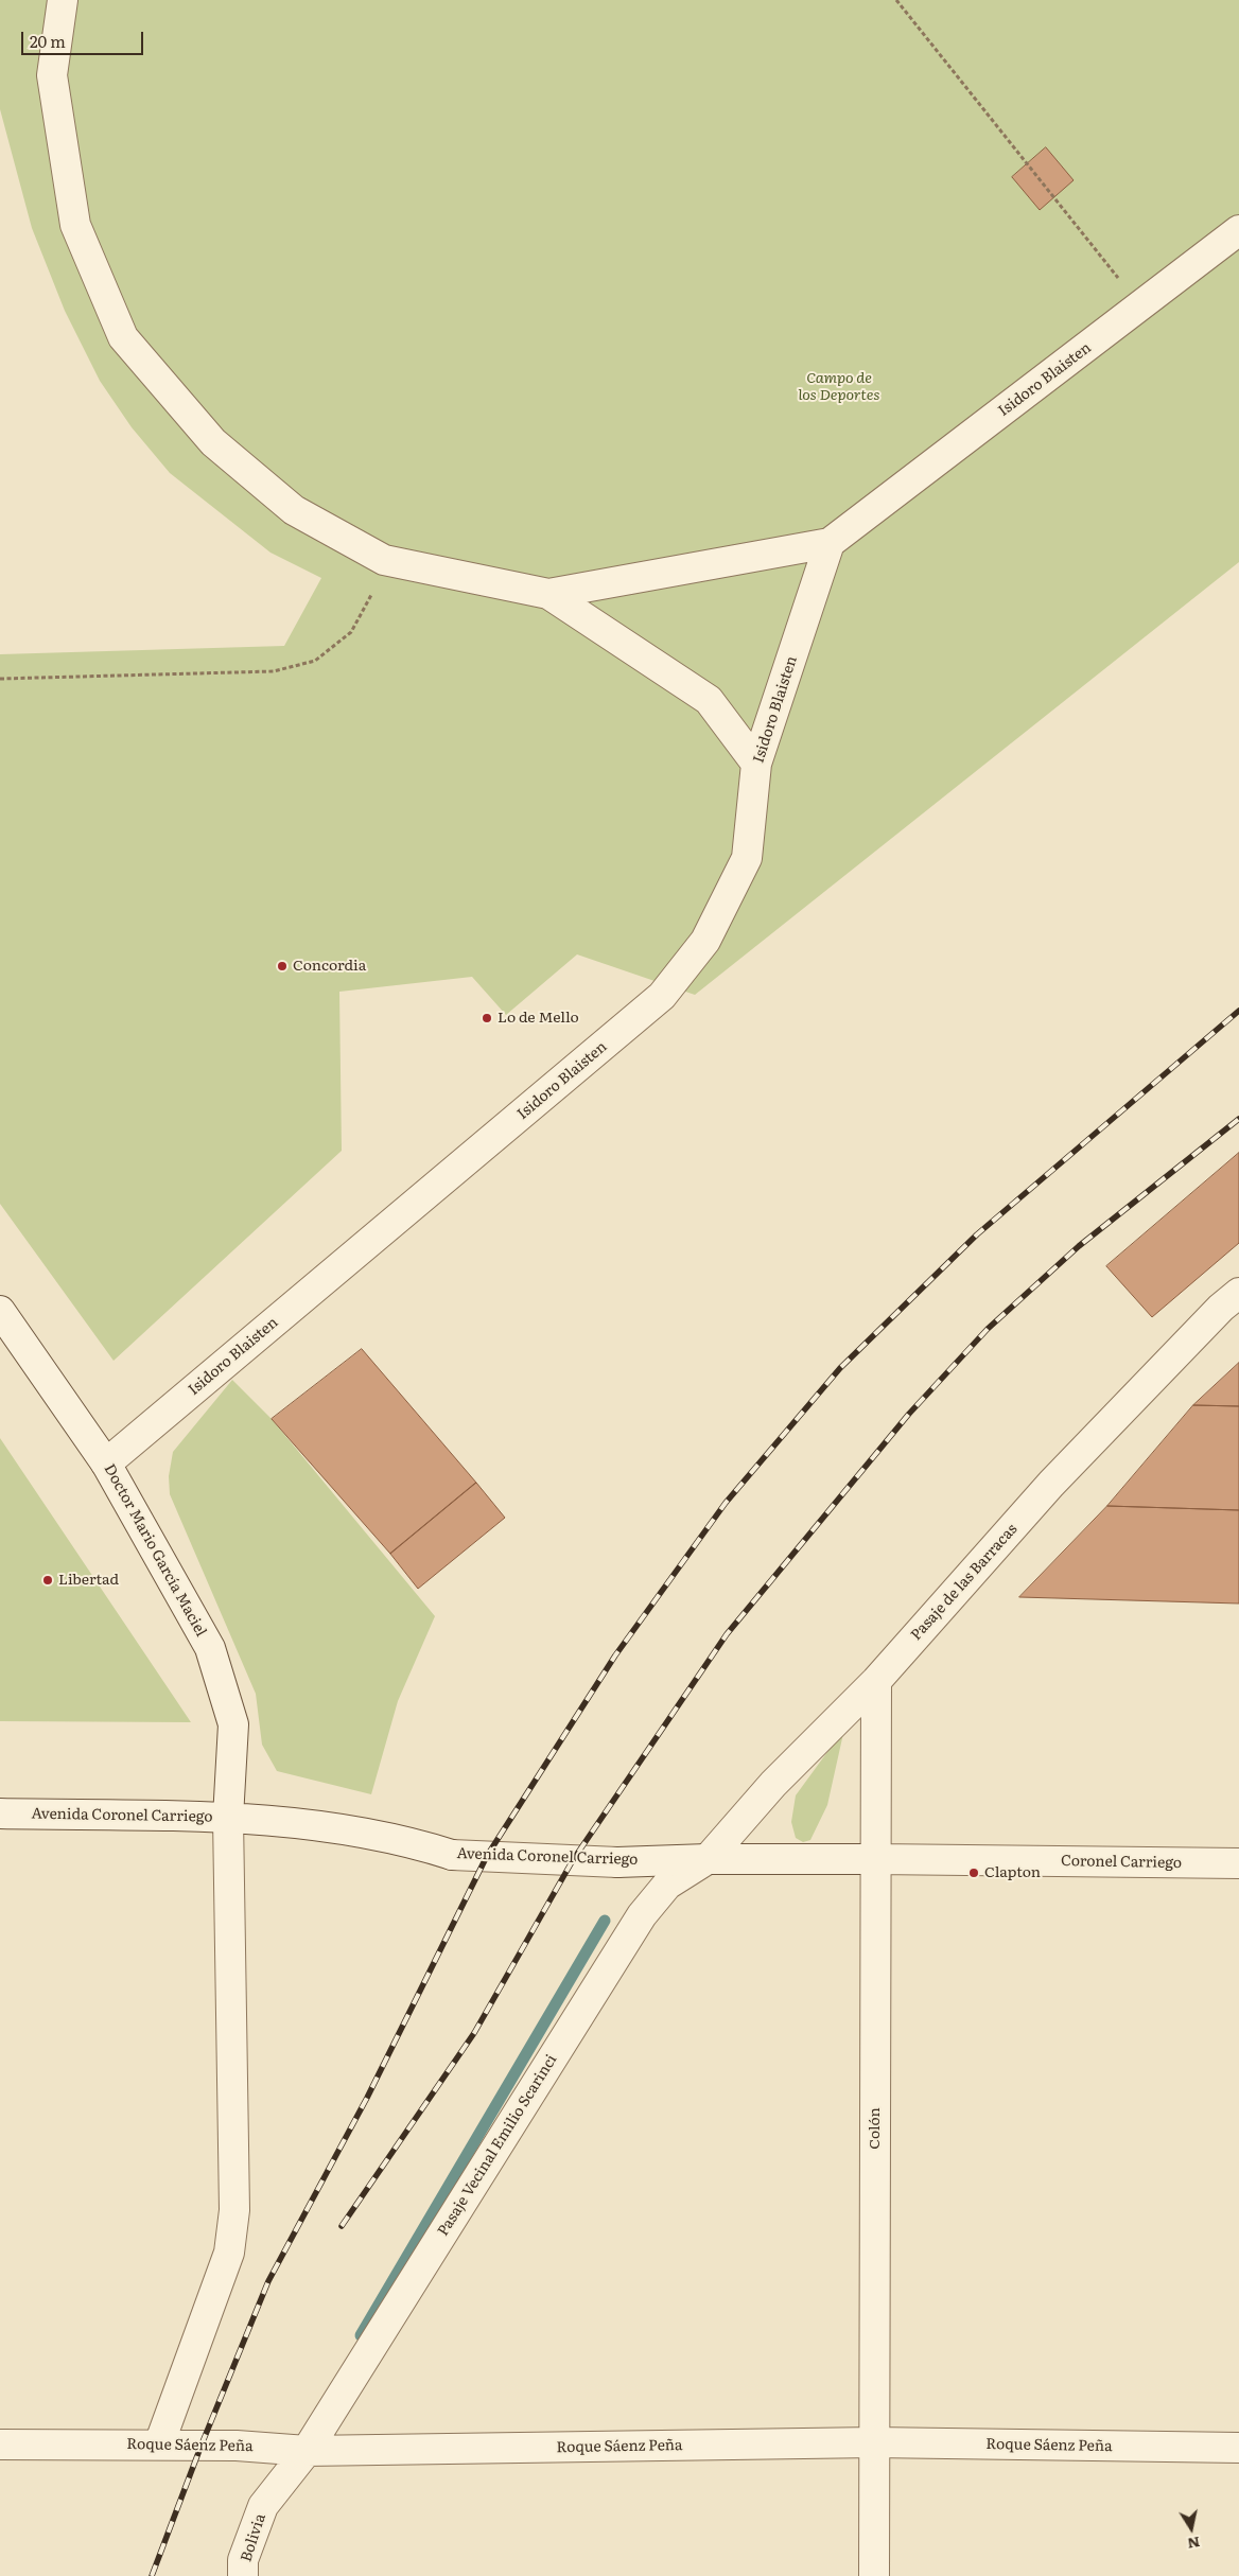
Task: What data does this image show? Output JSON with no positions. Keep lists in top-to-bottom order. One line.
{"streets":{"street":["Isidoro Blaisten","Doctor Mario García Maciel","Pasaje de las Barracas","Avenida Coronel Carriego","Coronel Carriego","Colón","Pasaje Vecinal Emilio Scarinci","Roque Sáenz Peña","Bolivia"]},"crossings":[["Isidoro Blaisten","Doctor Mario García Maciel"],["Doctor Mario García Maciel","Avenida Coronel Carriego"],["Doctor Mario García Maciel","Roque Sáenz Peña"],["Pasaje de las Barracas","Avenida Coronel Carriego"],["Pasaje de las Barracas","Colón"],["Pasaje de las Barracas","Pasaje Vecinal Emilio Scarinci"],["Avenida Coronel Carriego","Coronel Carriego"],["Avenida Coronel Carriego","Colón"],["Avenida Coronel Carriego","Pasaje Vecinal Emilio Scarinci"],["Coronel Carriego","Colón"],["Colón","Roque Sáenz Peña"],["Pasaje Vecinal Emilio Scarinci","Roque Sáenz Peña"],["Pasaje Vecinal Emilio Scarinci","Bolivia"],["Roque Sáenz Peña","Bolivia"]],"parks":["Campo de los Deportes"],"places":["Concordia","Lo de Mello","Libertad","Clapton"],"scale_bar":"20 m","north":"bottom"}
